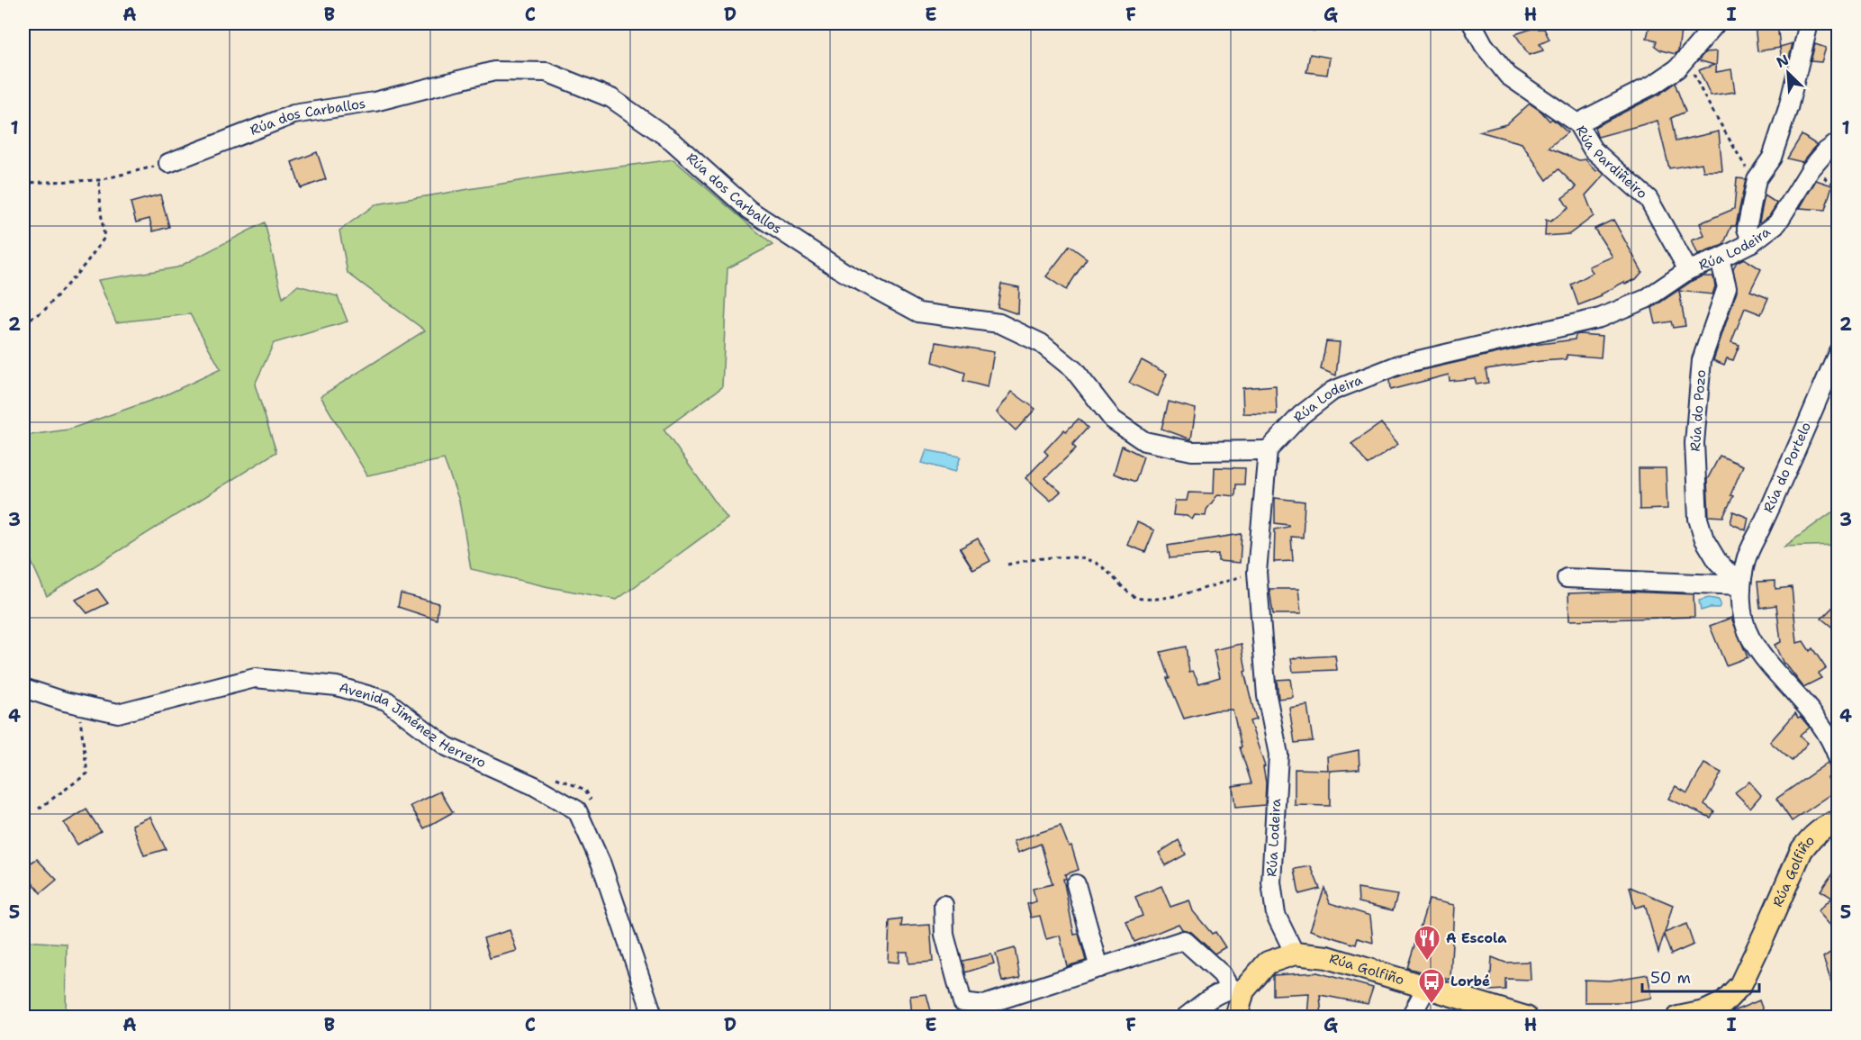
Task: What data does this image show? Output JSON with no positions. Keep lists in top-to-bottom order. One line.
{"streets":{"main road":["Rúa Golfiño"],"street":["Rúa dos Carballos","Rúa Pardiñeiro","Rúa Lodeira","Rúa do Pozo","Rúa do Portelo","Avenida Jiménez Herrero"]},"crossings":[["Rúa dos Carballos","Rúa Lodeira"],["Rúa Pardiñeiro","Rúa Lodeira"],["Rúa Lodeira","Rúa do Pozo"],["Rúa Lodeira","Rúa Golfiño"],["Rúa do Pozo","Rúa do Portelo"]],"places":{"restaurant":["A Escola"],"bus stop":["Lorbé"]},"scale_bar":"50 m","north":"top left","grid":{"columns":["A","B","C","D","E","F","G","H","I"],"rows":["1","2","3","4","5"]}}
